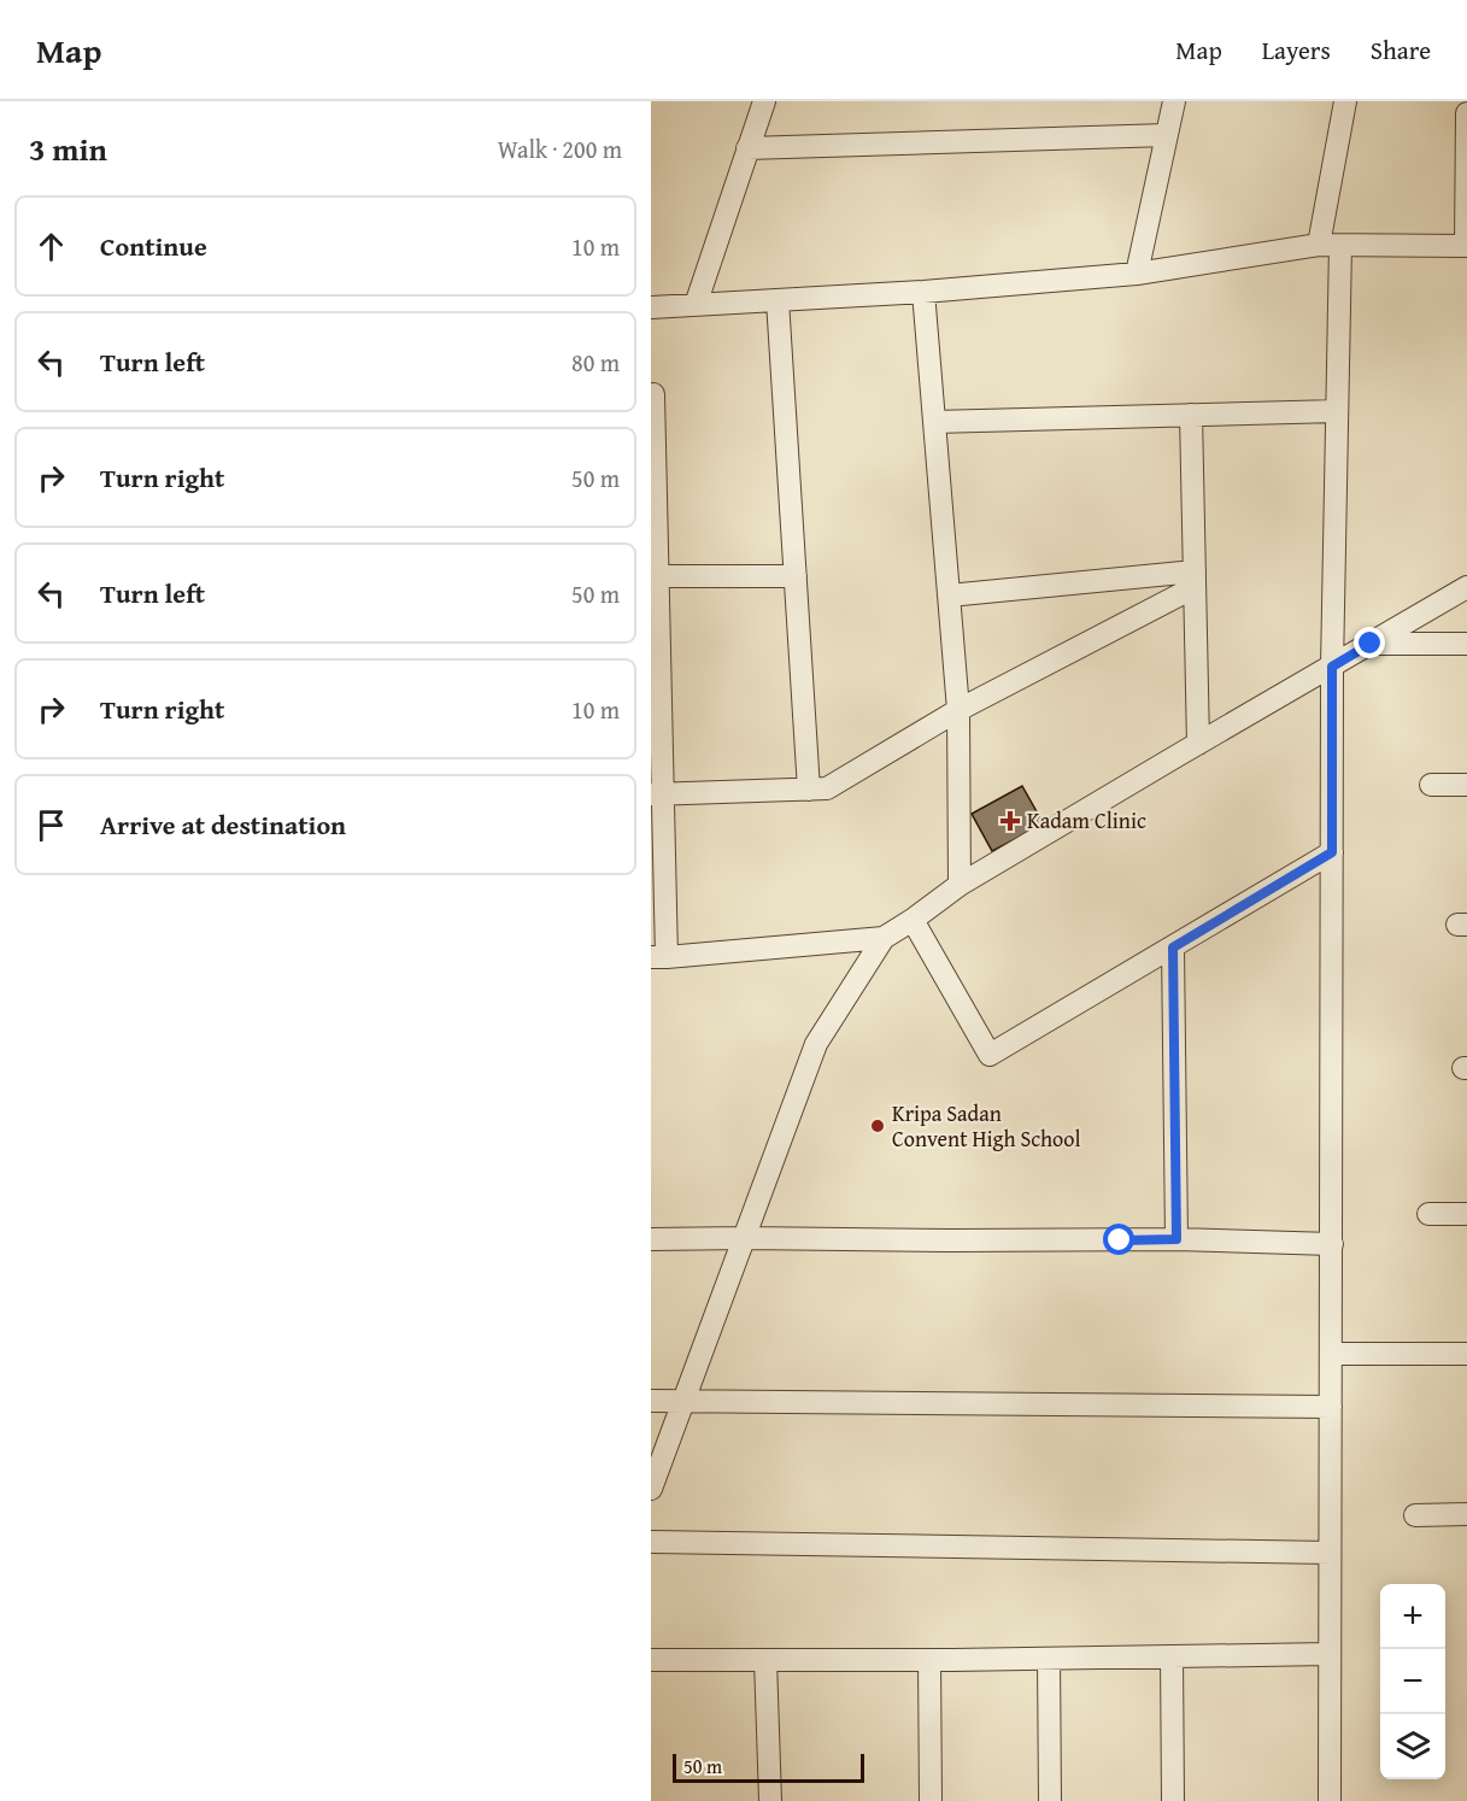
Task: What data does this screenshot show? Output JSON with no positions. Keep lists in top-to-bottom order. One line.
{"places":{"health":["Kadam Clinic"],"other":["Kripa Sadan Convent High School"]},"scale_bar":"50 m","page":{"header":"Map","nav":["Map","Layers","Share"],"heading":["3 min","Walk · 200 m"],"list":[["Continue","10 m"],["Turn left","80 m"],["Turn right","50 m"],["Turn left","50 m"],["Turn right","10 m"],"Arrive at destination"],"map_buttons":["+","−"],"scale":"50 m"}}
